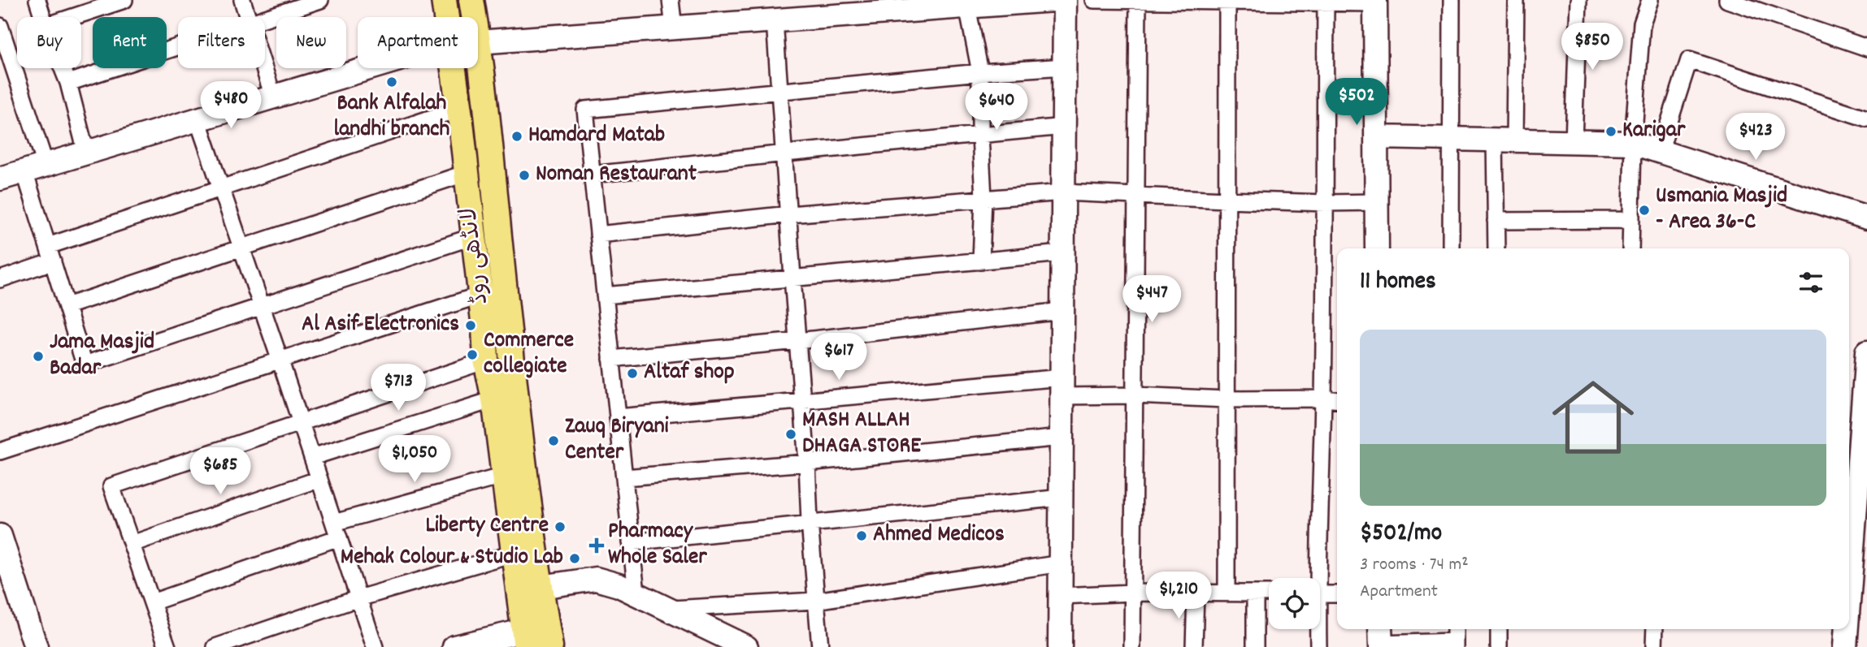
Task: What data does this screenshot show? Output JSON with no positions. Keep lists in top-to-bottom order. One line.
{"streets":{"main road":["لانڈھی روڈ"]},"places":{"other":["Bank Alfalah landhi branch","Karigar","Hamdard Matab","Noman Restaurant","Usmania Masjid - Area 36-C","Al Asif Electronics","Commerce collegiate","Jama Masjid Badar","Altaf shop","MASH ALLAH DHAGA STORE","Zauq Biryani Center","Liberty Centre","Ahmed Medicos","Mehak Colour & Studio Lab"],"health":["Pharmacy Whole Saler"]},"page":{"chip":["Buy","Rent","Filters","New","Apartment"],"price":["$850","$502","$480","$640","$423","$447","$617","$713","$1,050","$685","$1,210"],"heading":"11 homes","list":[{"name":"$502/mo","note":"3 rooms · 74 m² · Apartment"}]}}
